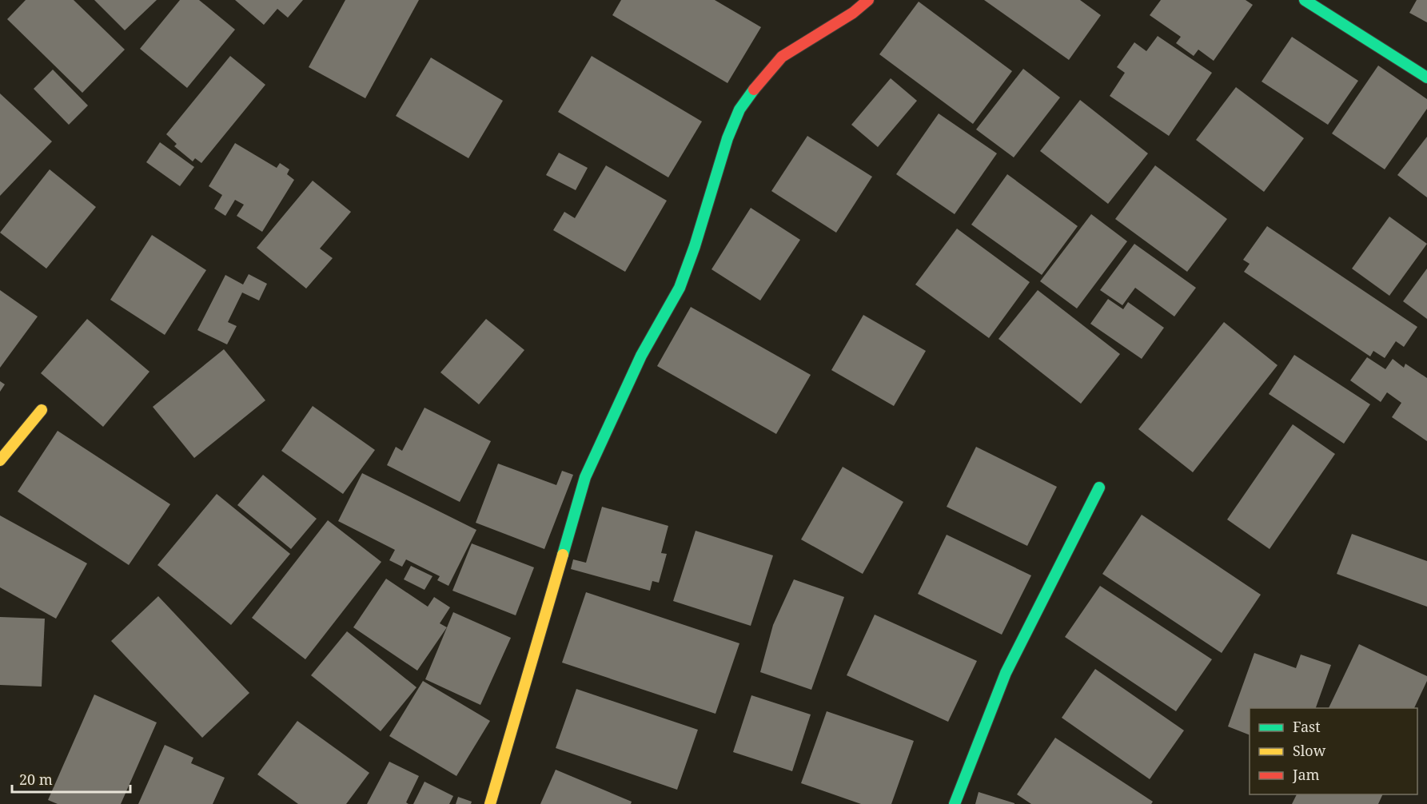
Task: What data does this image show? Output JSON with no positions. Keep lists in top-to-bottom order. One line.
{"legend":["Fast","Slow","Jam"],"scale_bar":"20 m"}
